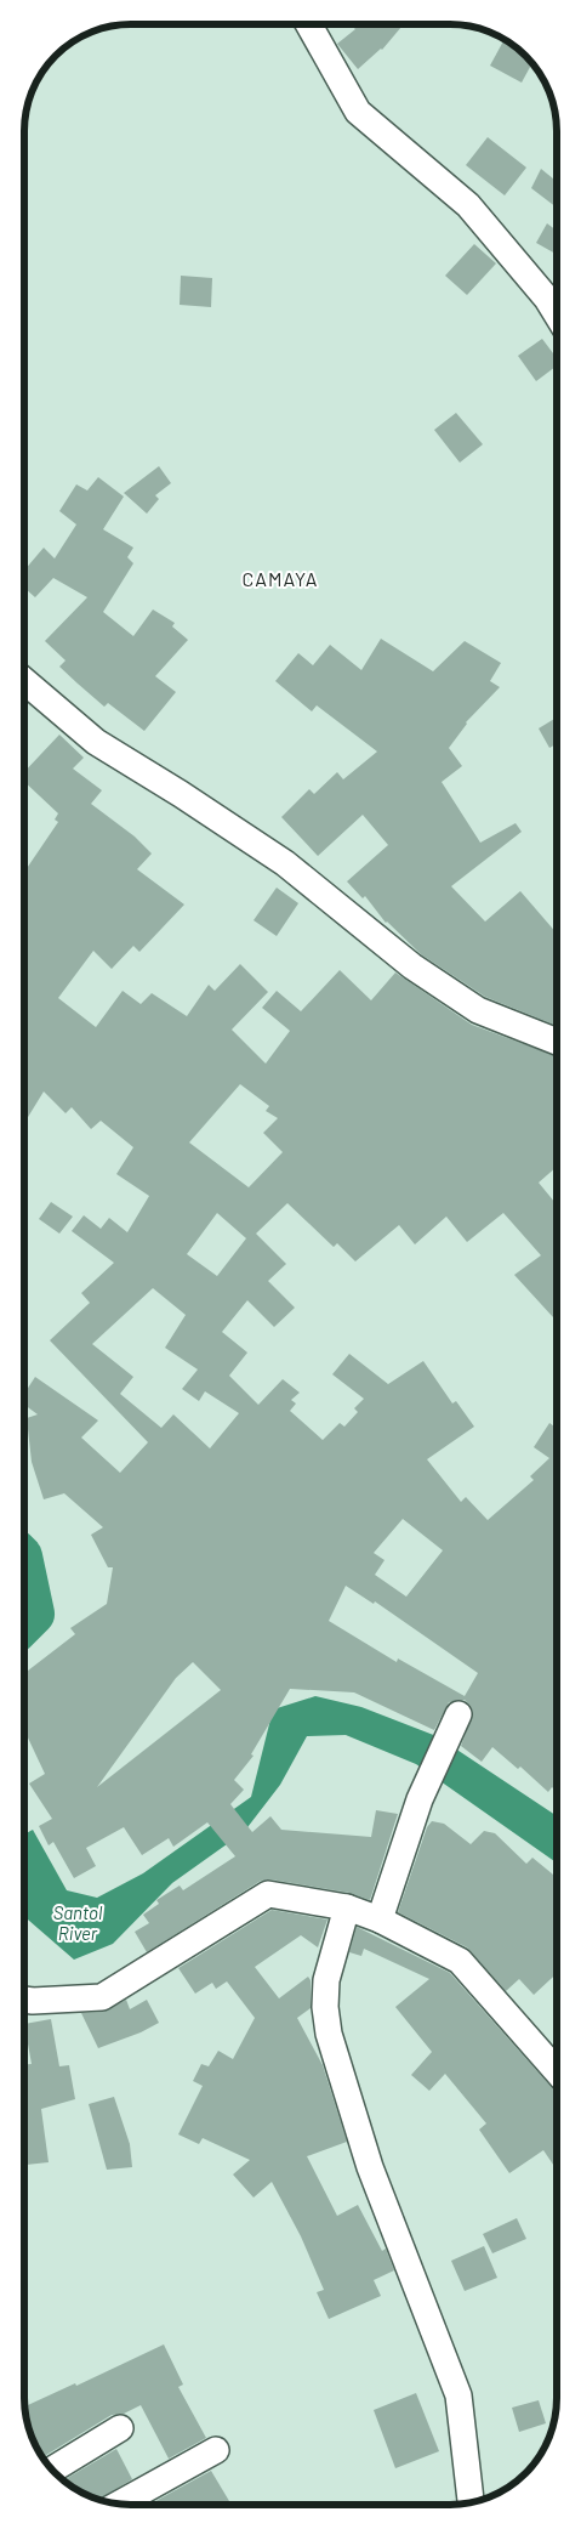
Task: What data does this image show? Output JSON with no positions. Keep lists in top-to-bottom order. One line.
{"districts":["CAMAYA"],"water":["Santol River"]}
